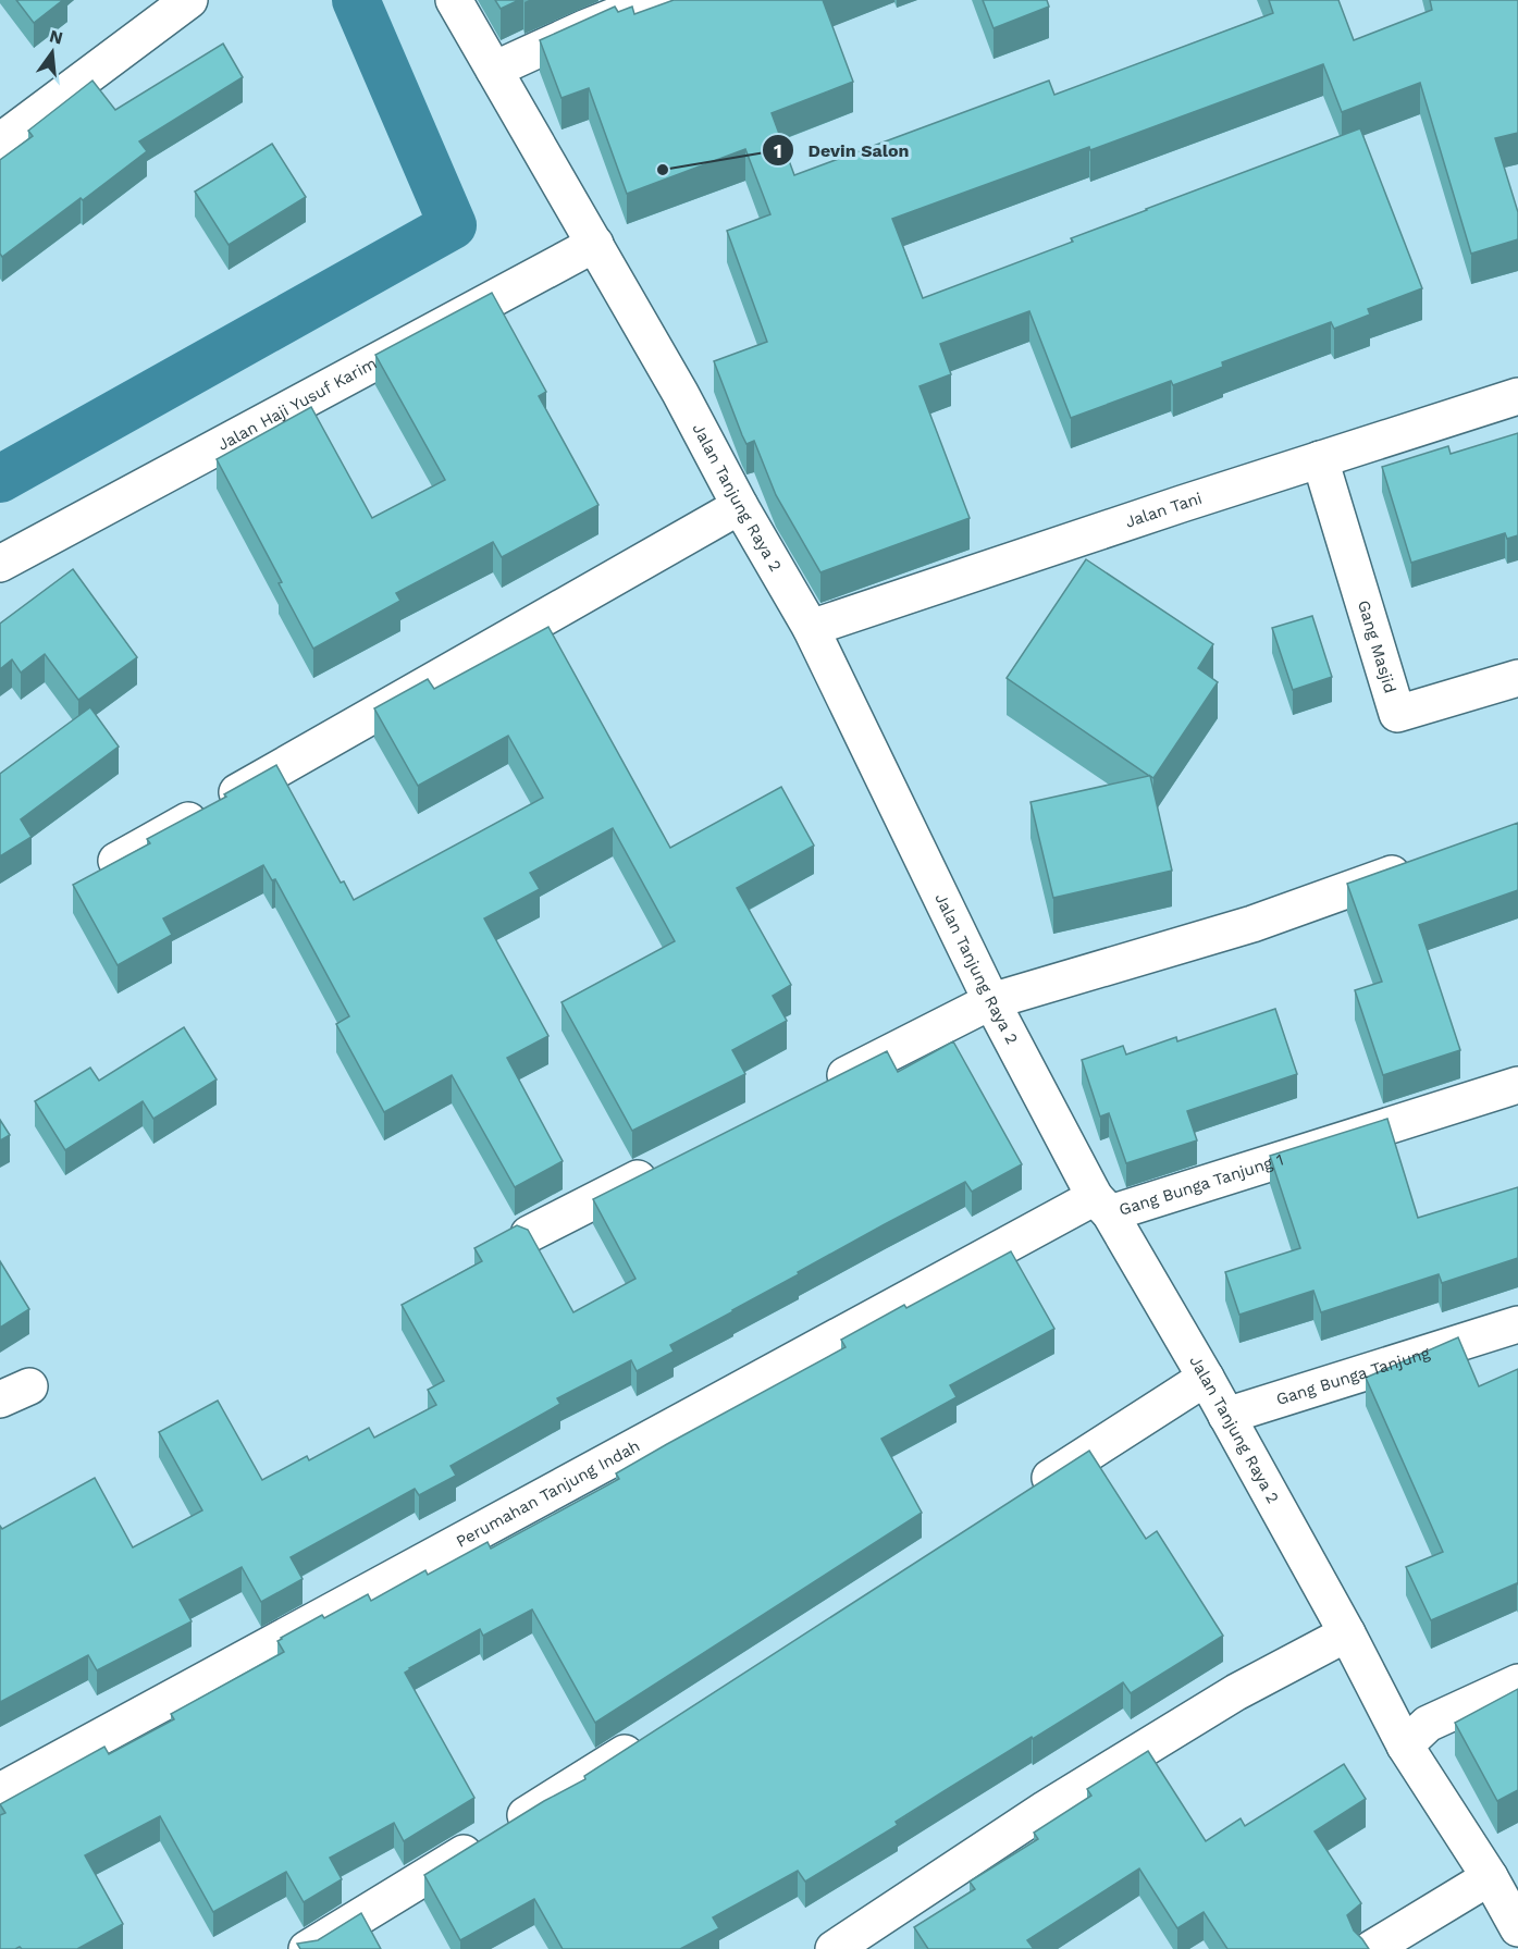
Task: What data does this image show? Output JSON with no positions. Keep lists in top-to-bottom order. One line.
{"streets":{"street":["Jalan Haji Yusuf Karim","Jalan Tanjung Raya 2","Jalan Tani","Gang Masjid","Gang Bunga Tanjung 1","Gang Bunga Tanjung","Perumahan Tanjung Indah"]},"crossings":[["Jalan Haji Yusuf Karim","Jalan Tanjung Raya 2"],["Jalan Tanjung Raya 2","Jalan Tani"],["Jalan Tanjung Raya 2","Gang Bunga Tanjung 1"],["Jalan Tanjung Raya 2","Gang Bunga Tanjung"],["Jalan Tanjung Raya 2","Perumahan Tanjung Indah"],["Jalan Tani","Gang Masjid"],["Gang Bunga Tanjung 1","Perumahan Tanjung Indah"]],"places":["Devin Salon"],"north":"top"}
